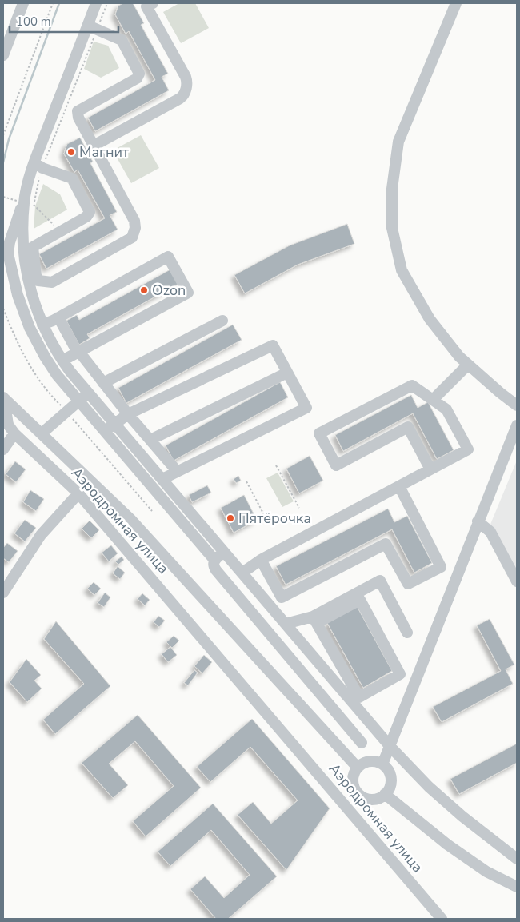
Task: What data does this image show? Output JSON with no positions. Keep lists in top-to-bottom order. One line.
{"streets":{"street":["Аэродромная улица"]},"places":["Магнит","Ozon","Пятёрочка"],"scale_bar":"100 m"}
